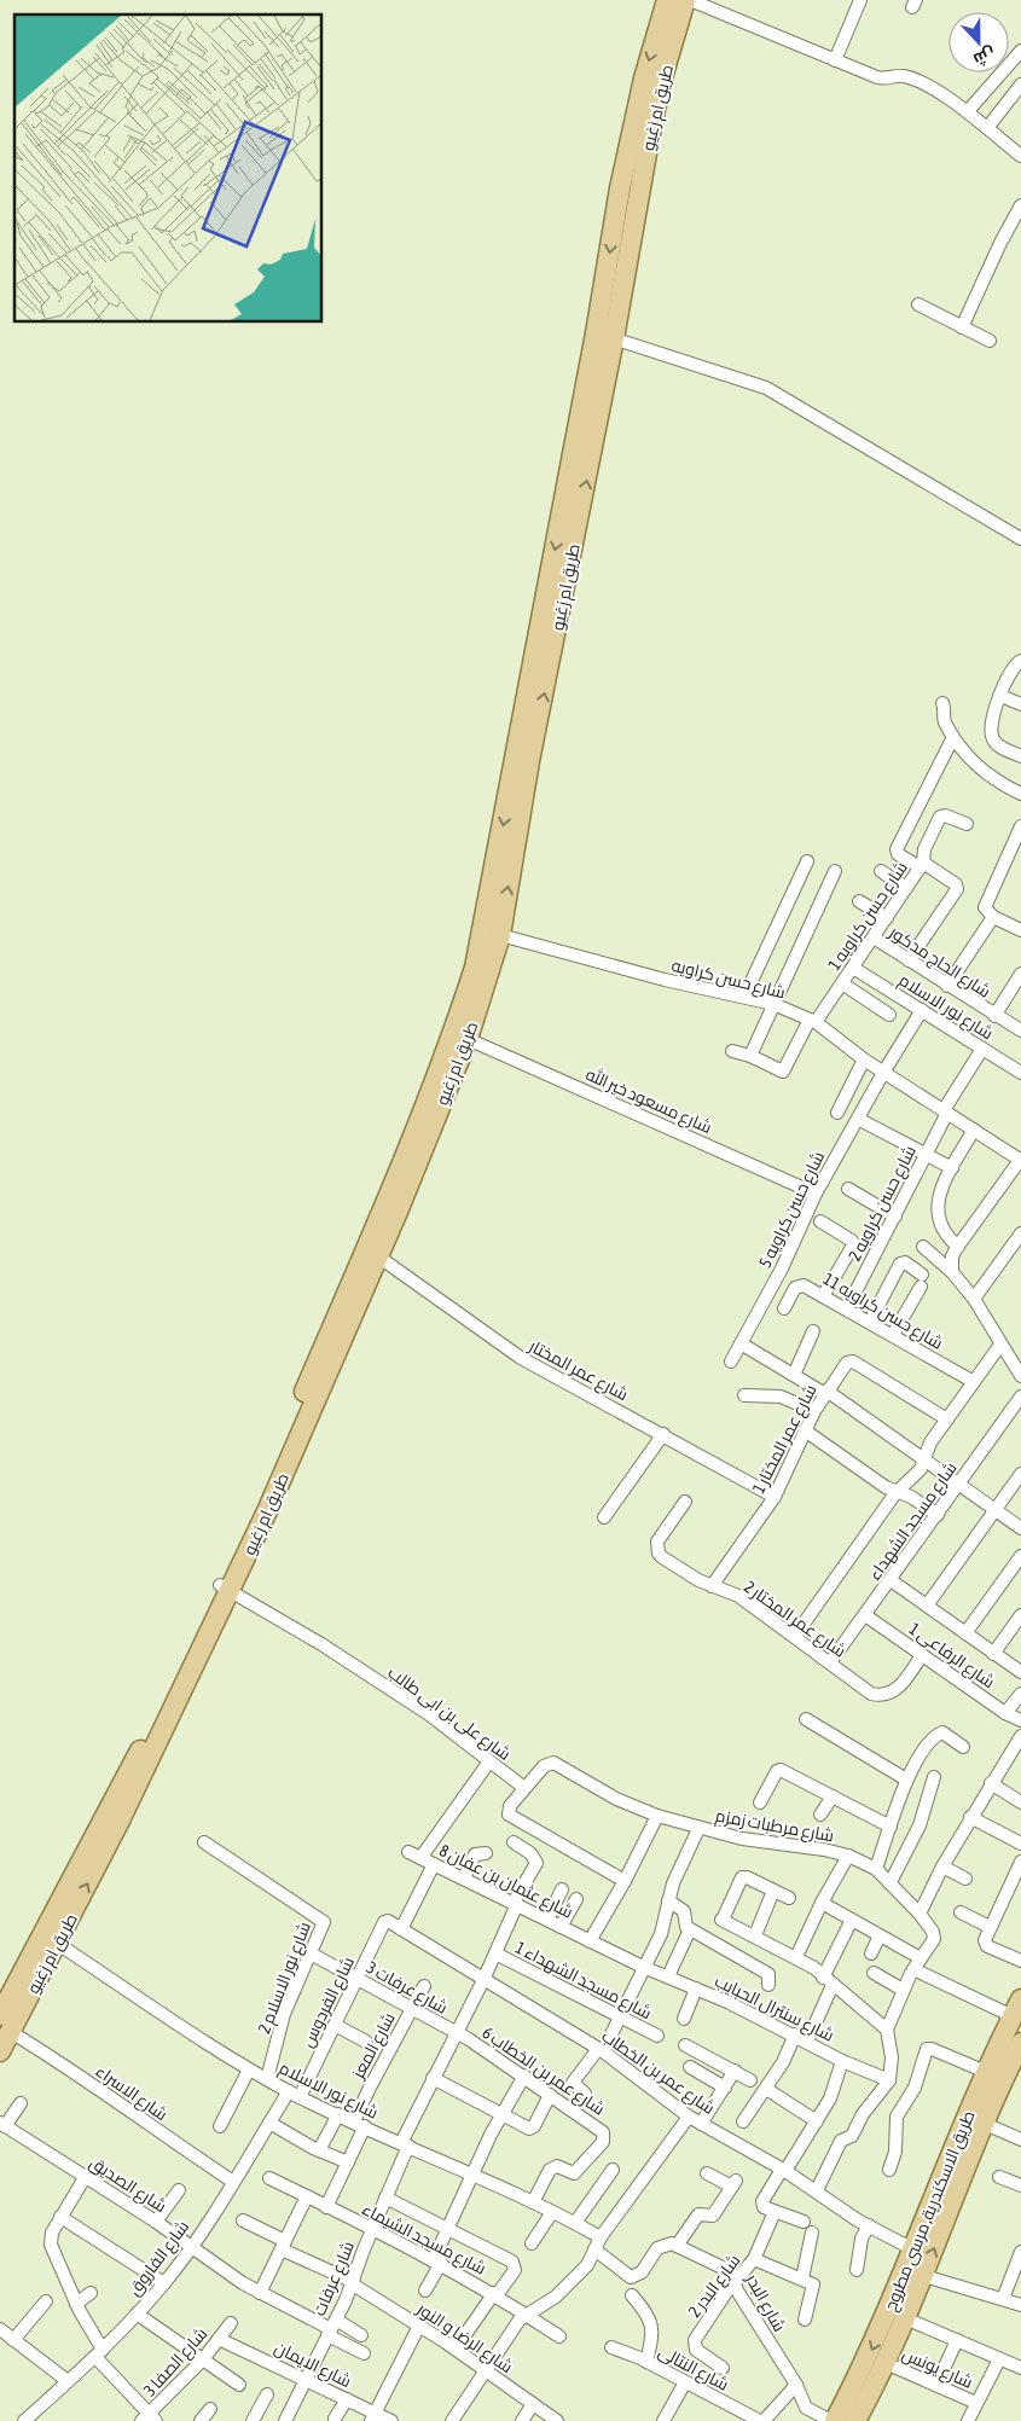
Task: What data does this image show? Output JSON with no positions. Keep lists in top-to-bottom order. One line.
{"streets":{"main road":["طريق ام زغيو","طريق الاسكندرية, مرسى مطروح"],"street":["شارع حسن كراويه 1","شارع الحاج مدكور","شارع حسن كراويه","شارع نور الاسلام","شارع مسعود خير الله","شارع حسن كراويه 2","شارع حسن كراويه 5","شارع حسن كراويه 11","شارع عمر المختار","شارع عمر المختار 1","شارع مسجد الشهداء","شارع عمر المختار 2","شارع الرفاعى 1","شارع على بن ابى طالب","شارع مرطبات زمزم","شارع عثمان بن عفان 8","شارع نور الاسلام 2","شارع مسجد الشهداء 1","شارع عرفات 3","شارع الفردوس","شارع سنترال الحبايب","شارع المعز","شارع عمر بن الخطاب 6","شارع عمر بن الخطاب","شارع الاسراء","شارع الصديق","شارع مسجد الشيماء","شارع الفاروق","شارع عرفات","شارع البدر 2","شارع البدر","شارع الرضا و النور","شارع الصفا 3","شارع الايمان","شارع النتالى","شارع يونس"]},"crossings":[["طريق ام زغيو","شارع حسن كراويه"],["طريق ام زغيو","شارع نور الاسلام"],["طريق ام زغيو","شارع مسعود خير الله"],["طريق ام زغيو","شارع عمر المختار"],["طريق ام زغيو","شارع على بن ابى طالب"],["طريق ام زغيو","شارع الاسراء"],["شارع حسن كراويه 1","شارع الحاج مدكور"],["شارع حسن كراويه 1","شارع حسن كراويه"],["شارع حسن كراويه 1","شارع نور الاسلام"],["شارع حسن كراويه","شارع حسن كراويه 2"],["شارع حسن كراويه","شارع حسن كراويه 5"],["شارع نور الاسلام","شارع حسن كراويه 2"],["شارع نور الاسلام","شارع حسن كراويه 5"],["شارع نور الاسلام","شارع نور الاسلام 2"],["شارع نور الاسلام","شارع الفردوس"],["شارع نور الاسلام","شارع المعز"],["شارع نور الاسلام","شارع عمر بن الخطاب 6"],["شارع نور الاسلام","شارع الفاروق"],["شارع نور الاسلام","شارع عرفات"],["شارع مسعود خير الله","شارع حسن كراويه 5"],["شارع حسن كراويه 2","شارع حسن كراويه 11"],["شارع عمر المختار","شارع عمر المختار 1"],["شارع عمر المختار 1","شارع عمر المختار 2"],["شارع مسجد الشهداء","شارع عمر المختار 2"],["شارع مسجد الشهداء","شارع الرفاعى 1"],["شارع عمر المختار 2","شارع الرفاعى 1"],["شارع عثمان بن عفان 8","شارع سنترال الحبايب"],["شارع عثمان بن عفان 8","شارع عرفات"],["شارع نور الاسلام 2","شارع عرفات 3"],["شارع مسجد الشهداء 1","شارع عرفات"],["شارع عرفات 3","شارع الفردوس"],["شارع عرفات 3","شارع المعز"],["شارع عرفات 3","شارع عمر بن الخطاب 6"],["شارع عرفات 3","شارع عرفات"],["شارع الفردوس","شارع عمر بن الخطاب"],["شارع الفردوس","شارع الفاروق"],["شارع المعز","شارع مسجد الشيماء"],["شارع عمر بن الخطاب 6","شارع عرفات"],["شارع عمر بن الخطاب","طريق الاسكندرية, مرسى مطروح"],["شارع عمر بن الخطاب","شارع عرفات"],["شارع الاسراء","شارع الفاروق"],["شارع الصديق","شارع الفاروق"],["شارع الصديق","شارع عرفات"],["طريق الاسكندرية, مرسى مطروح","شارع البدر"],["طريق الاسكندرية, مرسى مطروح","شارع يونس"],["شارع مسجد الشيماء","شارع عرفات"],["شارع عرفات","شارع الرضا و النور"],["شارع عرفات","شارع الايمان"],["شارع البدر 2","شارع البدر"],["شارع الصفا 3","شارع الايمان"]],"north":"bottom"}
